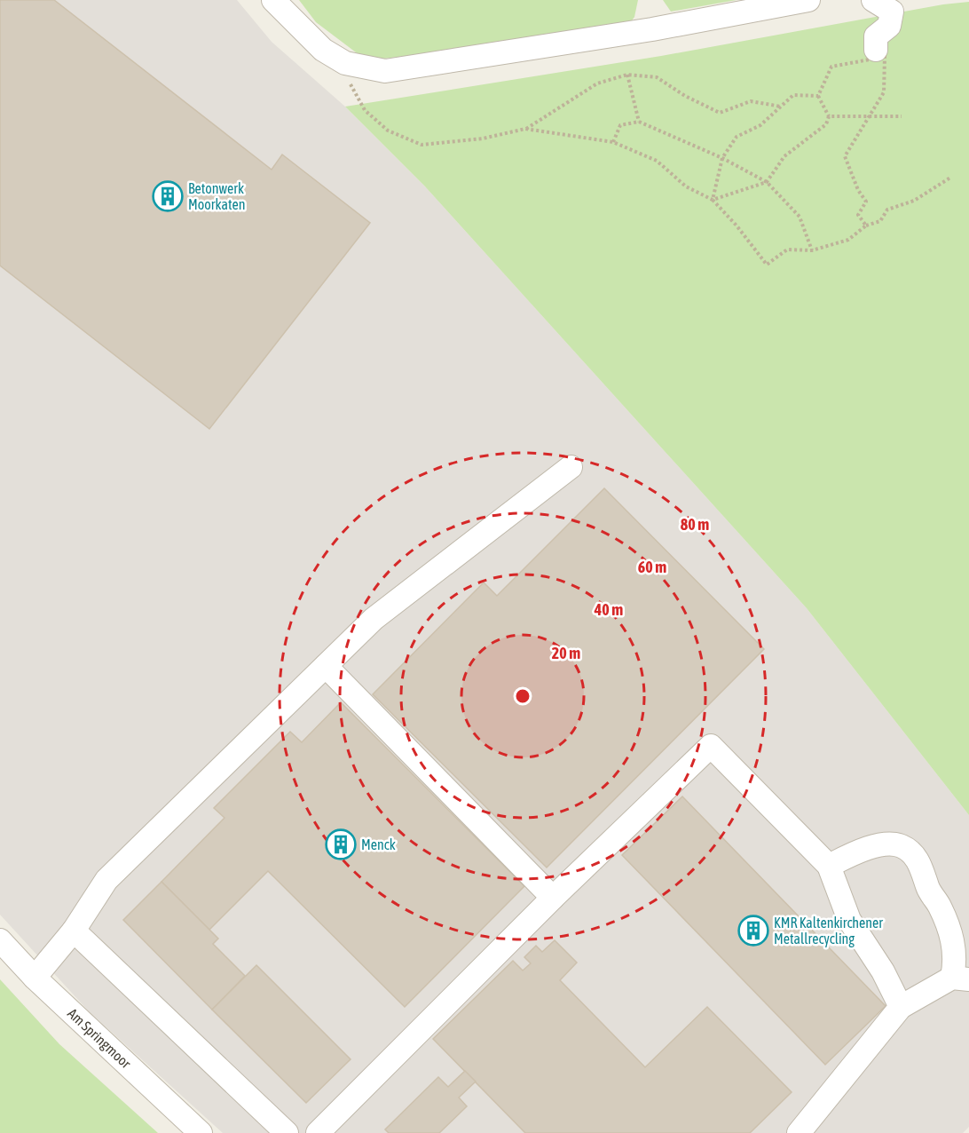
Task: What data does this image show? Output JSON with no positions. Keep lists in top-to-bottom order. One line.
{"streets":{"street":["Am Springmoor"]},"places":{"building":["Betonwerk Moorkaten","Menck","KMR Kaltenkirchener Metallrecycling"]},"rings":["80 m","60 m","40 m","20 m"]}
